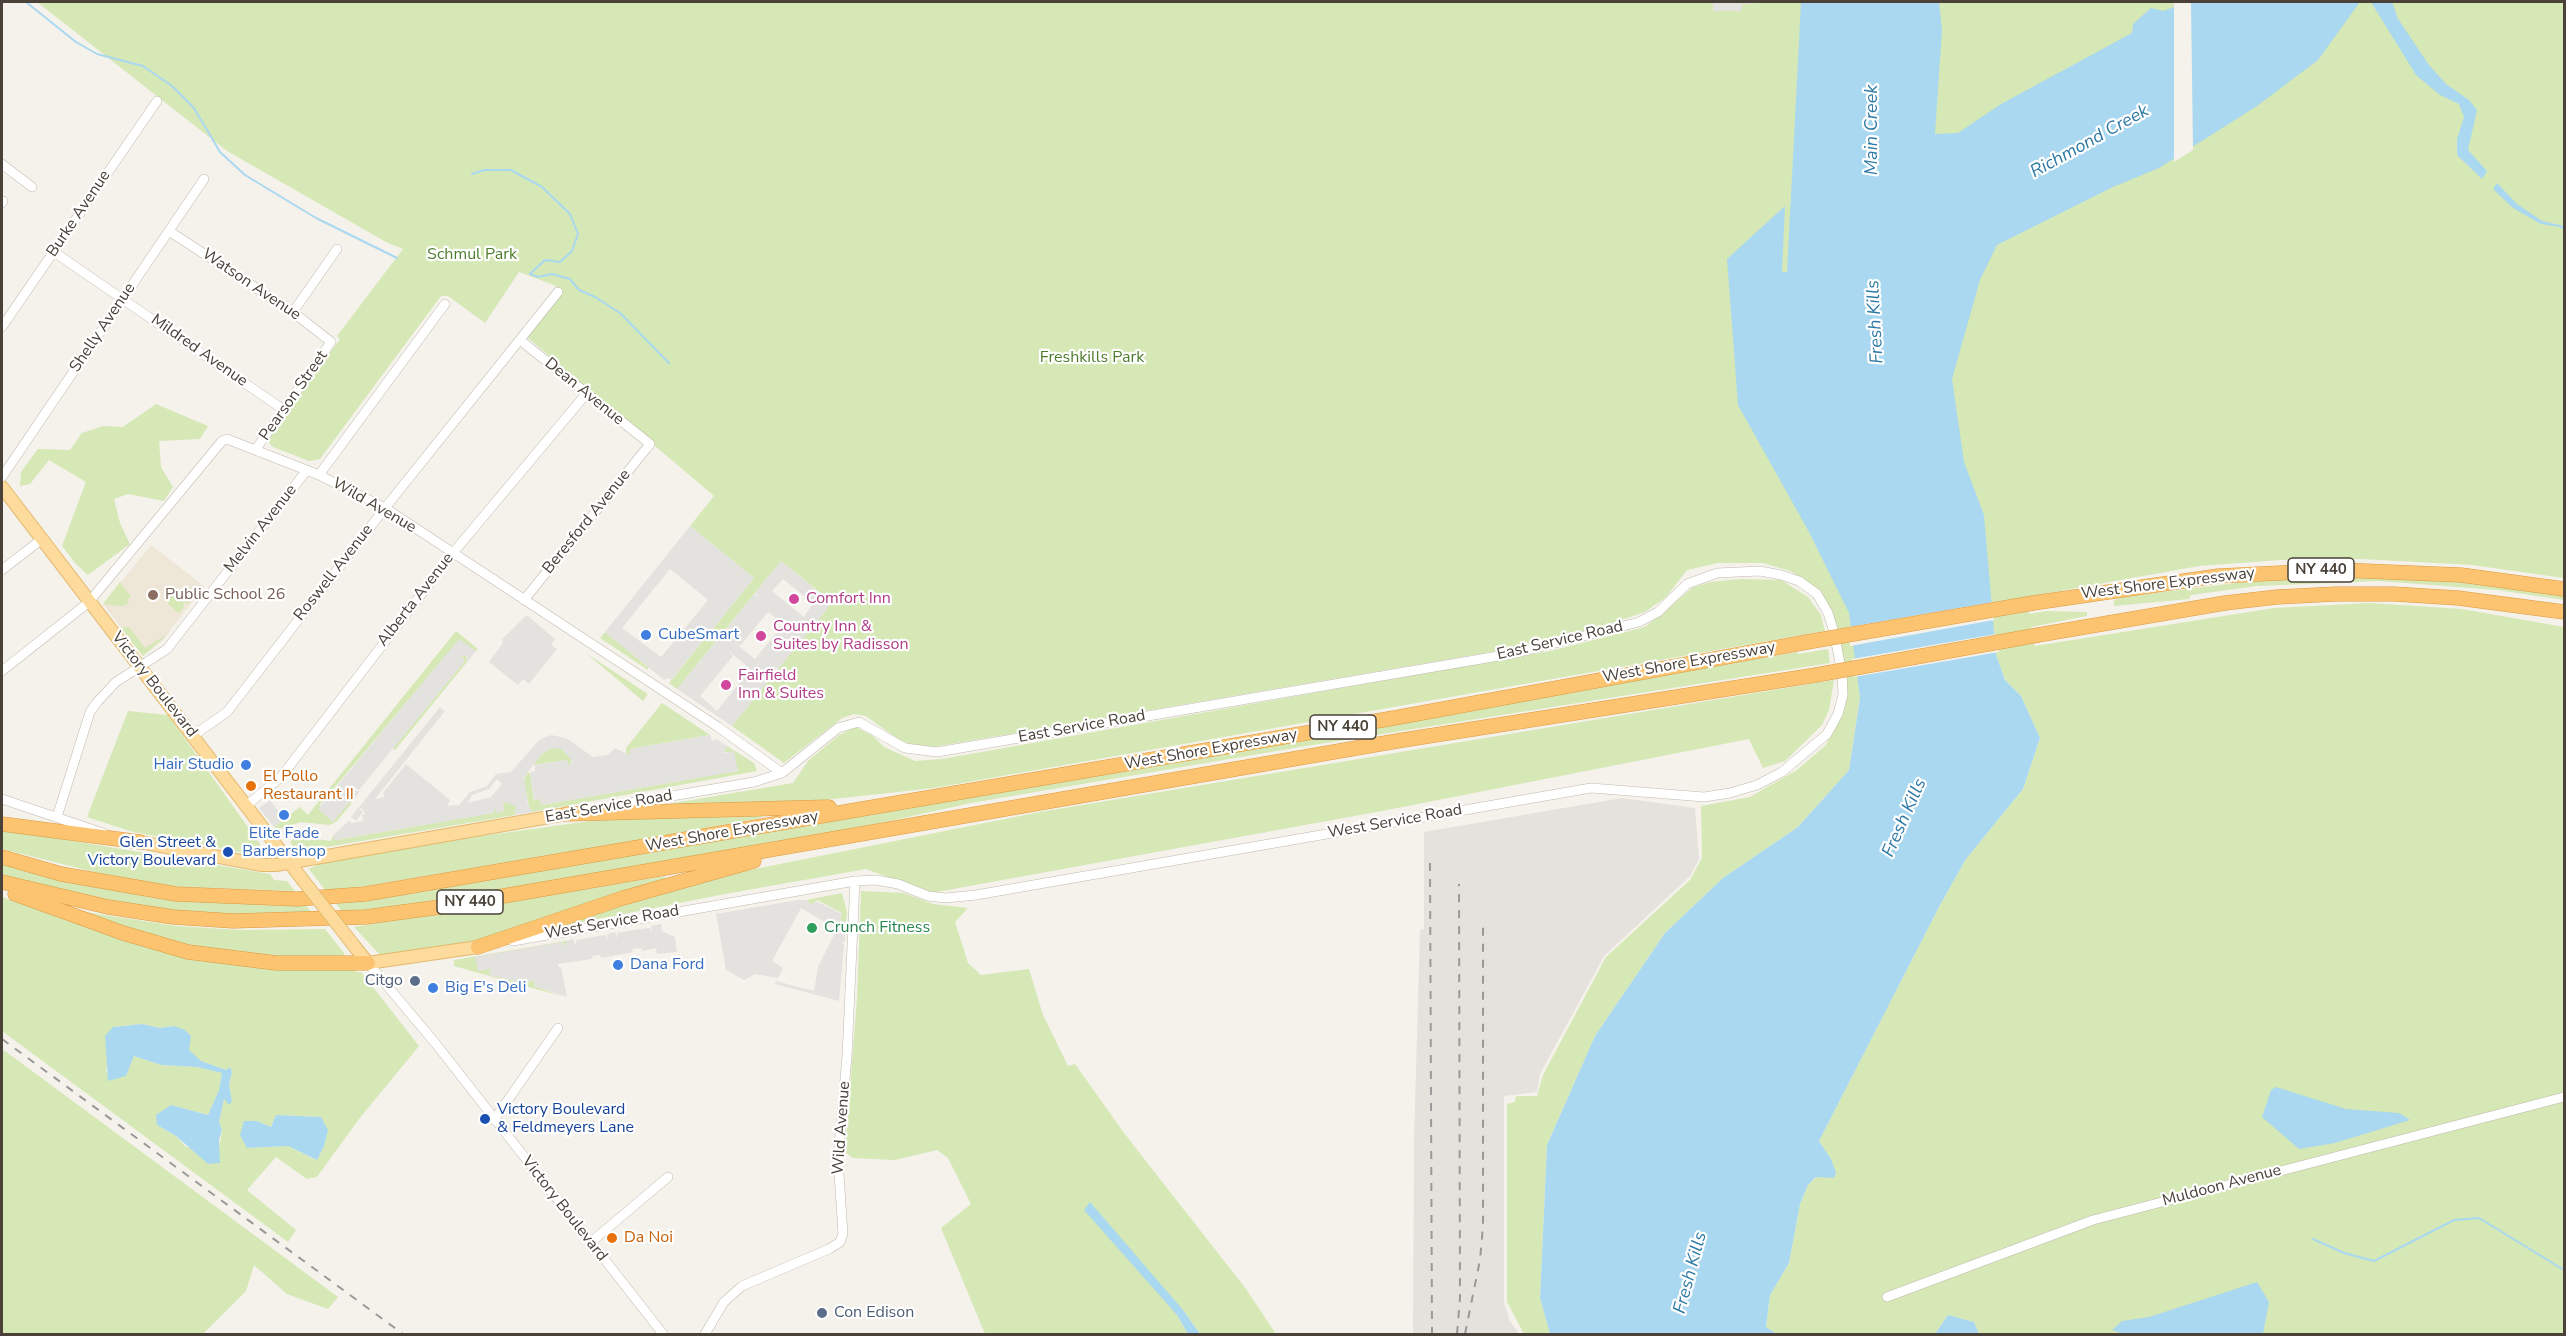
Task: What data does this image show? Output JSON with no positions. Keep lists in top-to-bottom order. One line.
{"streets":{"highway":["NY 440","West Shore Expressway"],"main road":["East Service Road","Victory Boulevard","West Service Road"],"street":["Burke Avenue","Watson Avenue","Shelly Avenue","Mildred Avenue","Dean Avenue","Pearson Street","Wild Avenue","Beresford Avenue","Melvin Avenue","Roswell Avenue","Alberta Avenue","Muldoon Avenue"]},"crossings":[["Burke Avenue","Mildred Avenue"],["Watson Avenue","Shelly Avenue"],["Watson Avenue","Pearson Street"],["Shelly Avenue","Mildred Avenue"],["Mildred Avenue","Pearson Street"],["Dean Avenue","Beresford Avenue"],["Dean Avenue","Roswell Avenue"],["Dean Avenue","Alberta Avenue"],["Pearson Street","Wild Avenue"],["Wild Avenue","Beresford Avenue"],["Wild Avenue","Melvin Avenue"],["Wild Avenue","Roswell Avenue"],["Wild Avenue","Alberta Avenue"],["Wild Avenue","East Service Road"],["Wild Avenue","Victory Boulevard"],["Wild Avenue","West Service Road"],["Melvin Avenue","Victory Boulevard"],["Roswell Avenue","Victory Boulevard"],["Alberta Avenue","Victory Boulevard"],["East Service Road","Victory Boulevard"],["East Service Road","West Service Road"],["Victory Boulevard","West Service Road"]],"water":["Main Creek","Richmond Creek","Fresh Kills"],"parks":["Schmul Park","Freshkills Park"],"places":["Public School 26","Comfort Inn","CubeSmart","Country Inn & Suites by Radisson","Fairfield Inn & Suites","Hair Studio","El Pollo Restaurant II","Elite Fade Barbershop","Glen Street & Victory Boulevard","Crunch Fitness","Dana Ford","Citgo","Big E's Deli","Victory Boulevard & Feldmeyers Lane","Da Noi","Con Edison"]}
